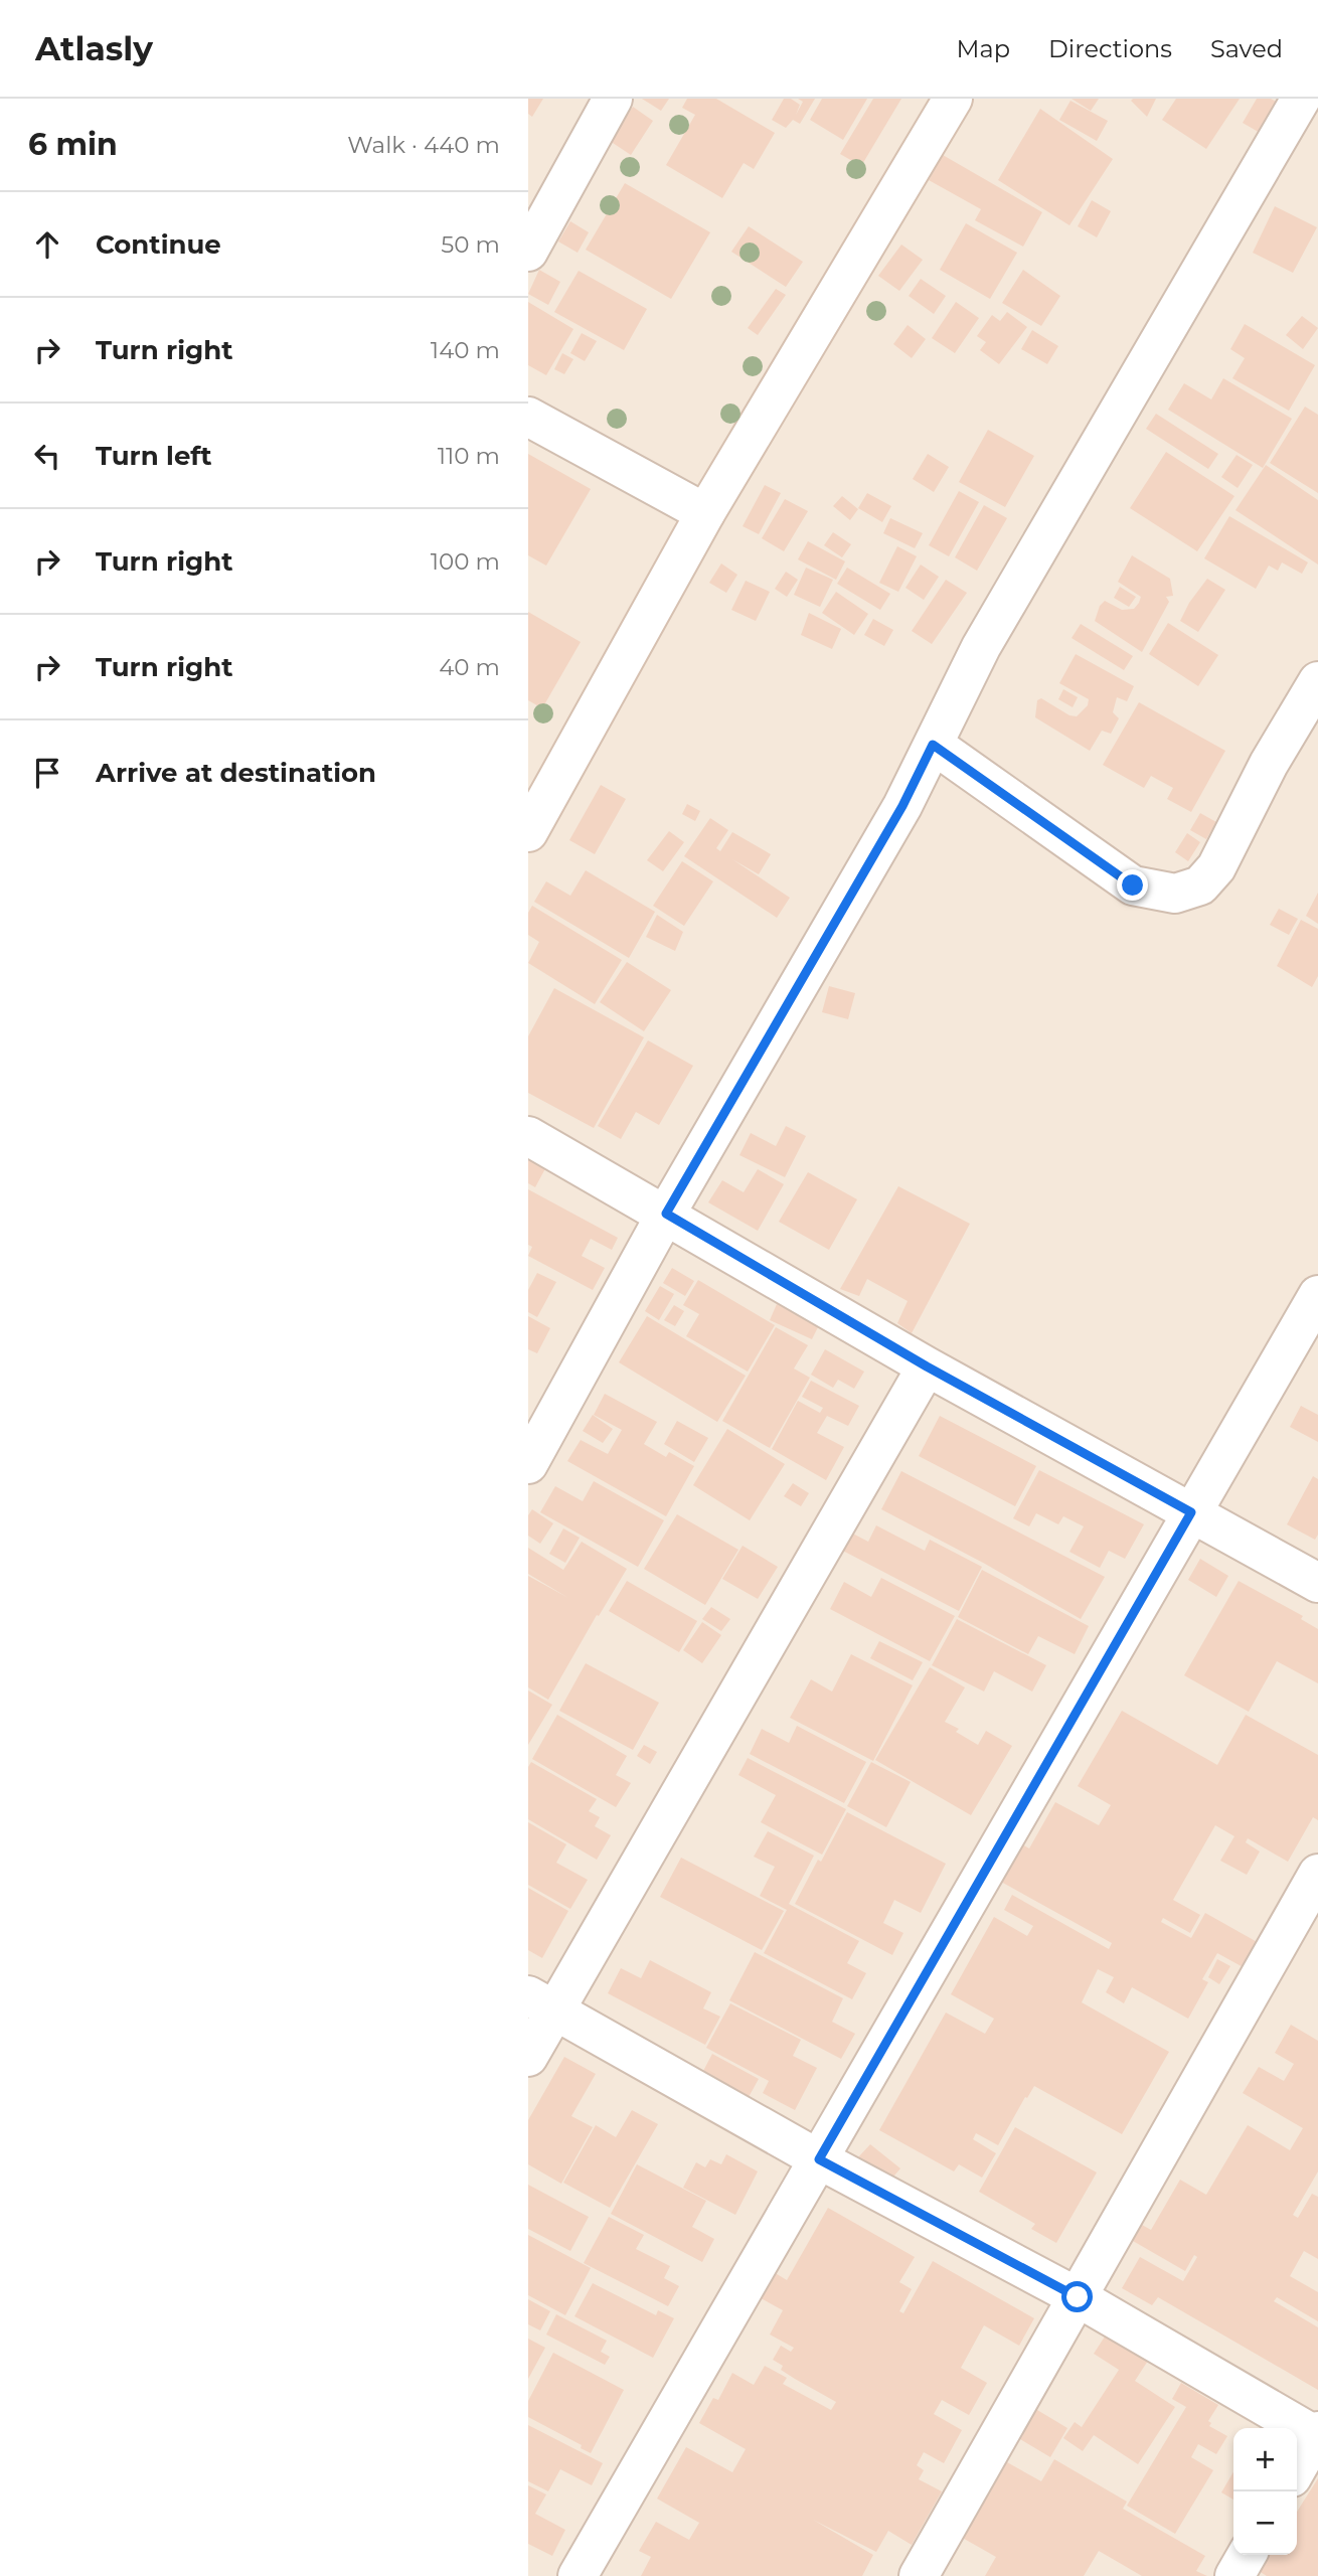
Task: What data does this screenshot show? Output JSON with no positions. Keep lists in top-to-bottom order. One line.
{"page":{"header":"Atlasly","nav":["Map","Directions","Saved"],"heading":["6 min","Walk · 440 m"],"list":[["Continue","50 m"],["Turn right","140 m"],["Turn left","110 m"],["Turn right","100 m"],["Turn right","40 m"],"Arrive at destination"],"map_buttons":["+","−"]}}
